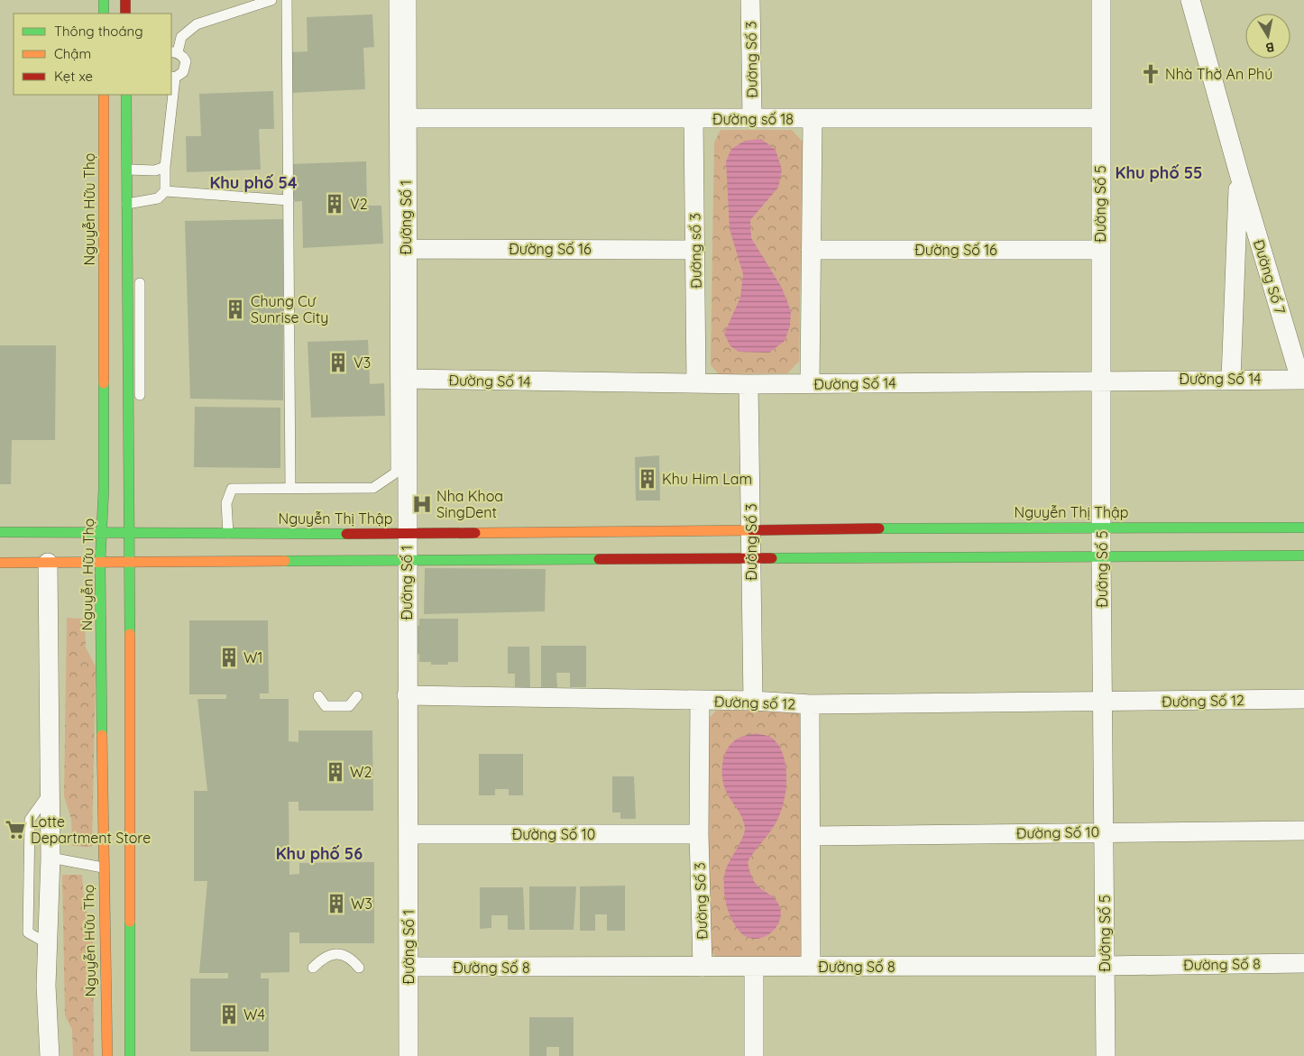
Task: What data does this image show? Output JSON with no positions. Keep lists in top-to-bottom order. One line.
{"streets":{"main road":["Nguyễn Hữu Thọ","Nguyễn Thị Thập"],"street":["Đường Số 3","Đường số 18","Đường Số 5","Đường Số 1","Đường Số 16","Đường số 3","Đường Số 7","Đường Số 14","Đường Số 12","Đường số 12","Đường Số 10","Đường Số 8"]},"crossings":[["Đường Số 3","Đường số 18"],["Đường Số 3","Đường Số 14"],["Đường Số 3","Nguyễn Thị Thập"],["Đường Số 3","Đường số 12"],["Đường Số 3","Đường Số 10"],["Đường Số 3","Đường Số 8"],["Đường số 18","Đường Số 5"],["Đường số 18","Đường Số 1"],["Đường số 18","Đường số 3"],["Đường Số 5","Đường Số 16"],["Đường Số 5","Đường Số 14"],["Đường Số 5","Nguyễn Thị Thập"],["Đường Số 5","Đường Số 12"],["Đường Số 5","Đường số 12"],["Đường Số 5","Đường Số 10"],["Đường Số 5","Đường Số 8"],["Nguyễn Hữu Thọ","Nguyễn Thị Thập"],["Đường Số 1","Đường Số 16"],["Đường Số 1","Đường Số 14"],["Đường Số 1","Nguyễn Thị Thập"],["Đường Số 1","Đường số 12"],["Đường Số 1","Đường Số 10"],["Đường Số 1","Đường Số 8"],["Đường Số 16","Đường số 3"],["Đường số 3","Đường Số 14"],["Đường Số 7","Đường Số 14"],["Đường Số 12","Đường số 12"]],"districts":["Khu phố 55","Khu phố 54","Khu phố 56"],"places":{"church":["Nhà Thờ An Phú"],"building":["V2","Chung Cư Sunrise City","V3","Khu Him Lam","W1","W2","W3","W4"],"hospital":["Nha Khoa SingDent"],"supermarket":["Lotte Department Store"]},"legend":["Thông thoáng","Chậm","Kẹt xe"],"north":"bottom"}
